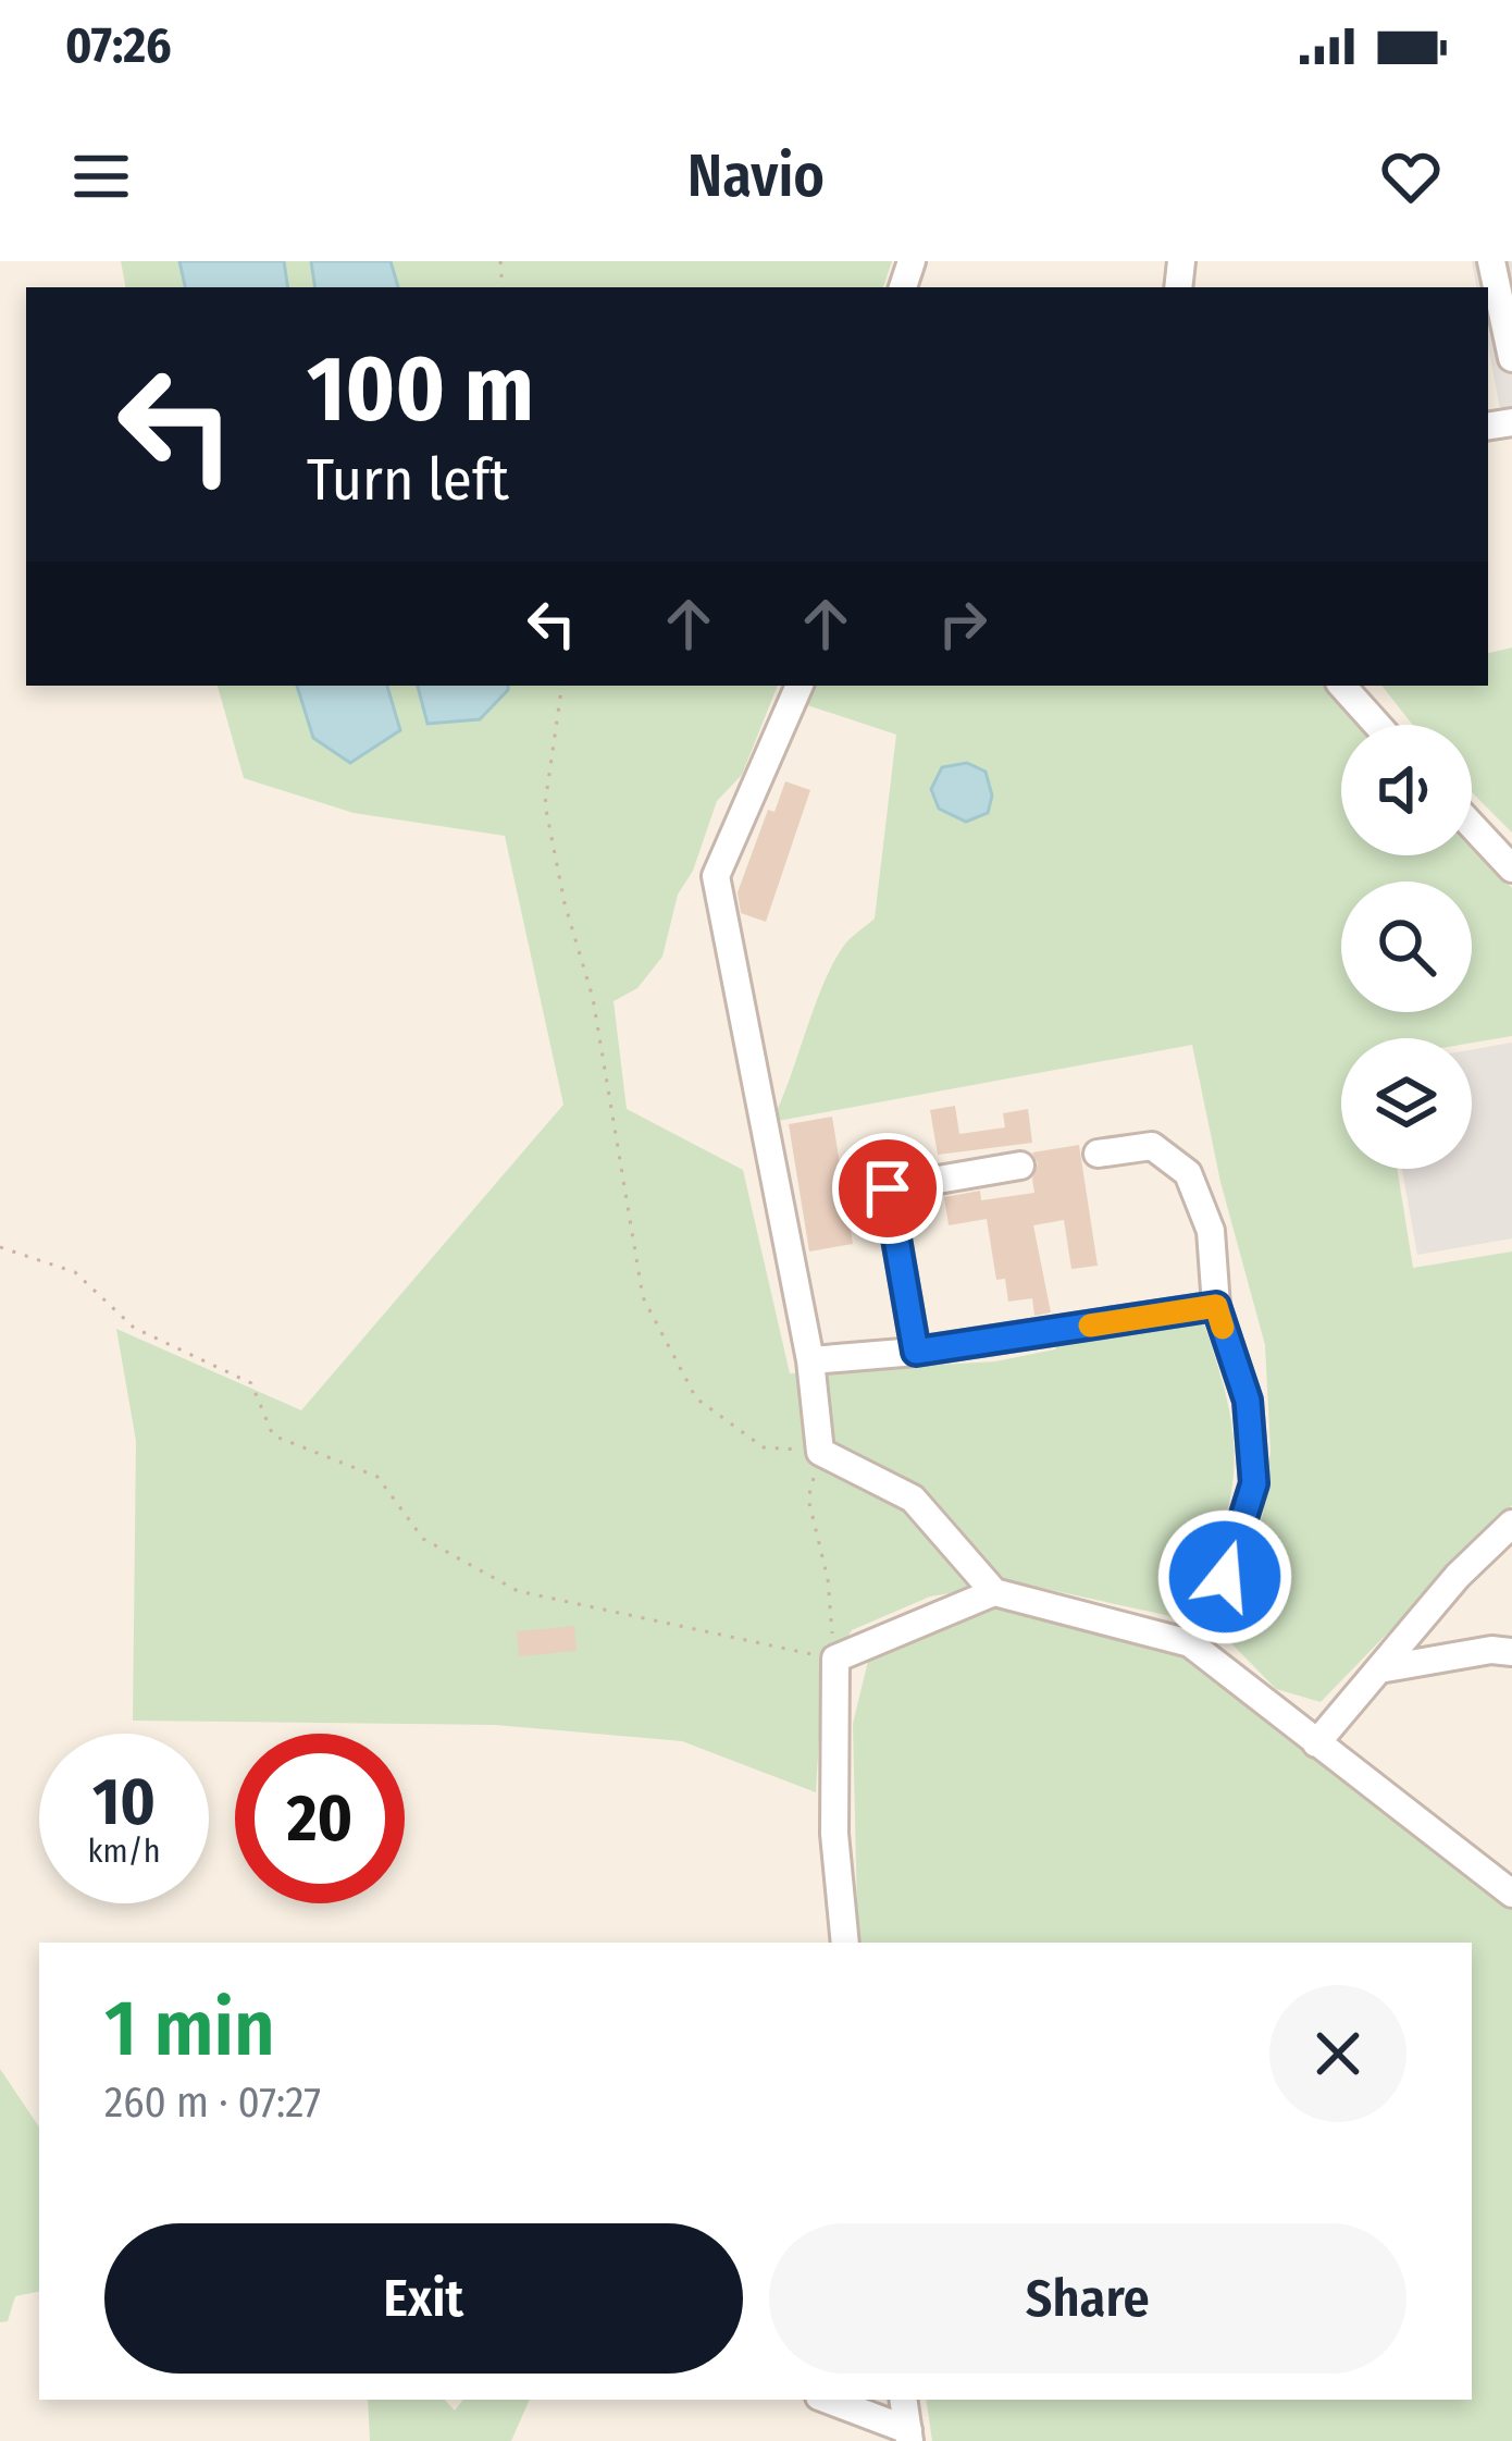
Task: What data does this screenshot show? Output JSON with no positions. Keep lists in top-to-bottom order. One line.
{"page":{"status":"07:26","header":"Navio","turn":["100 m","Turn left"],"speed":"10 km/h","limit":"20","heading":["1 min","260 m · 07:27"],"buttons":["Exit","Share"]}}
